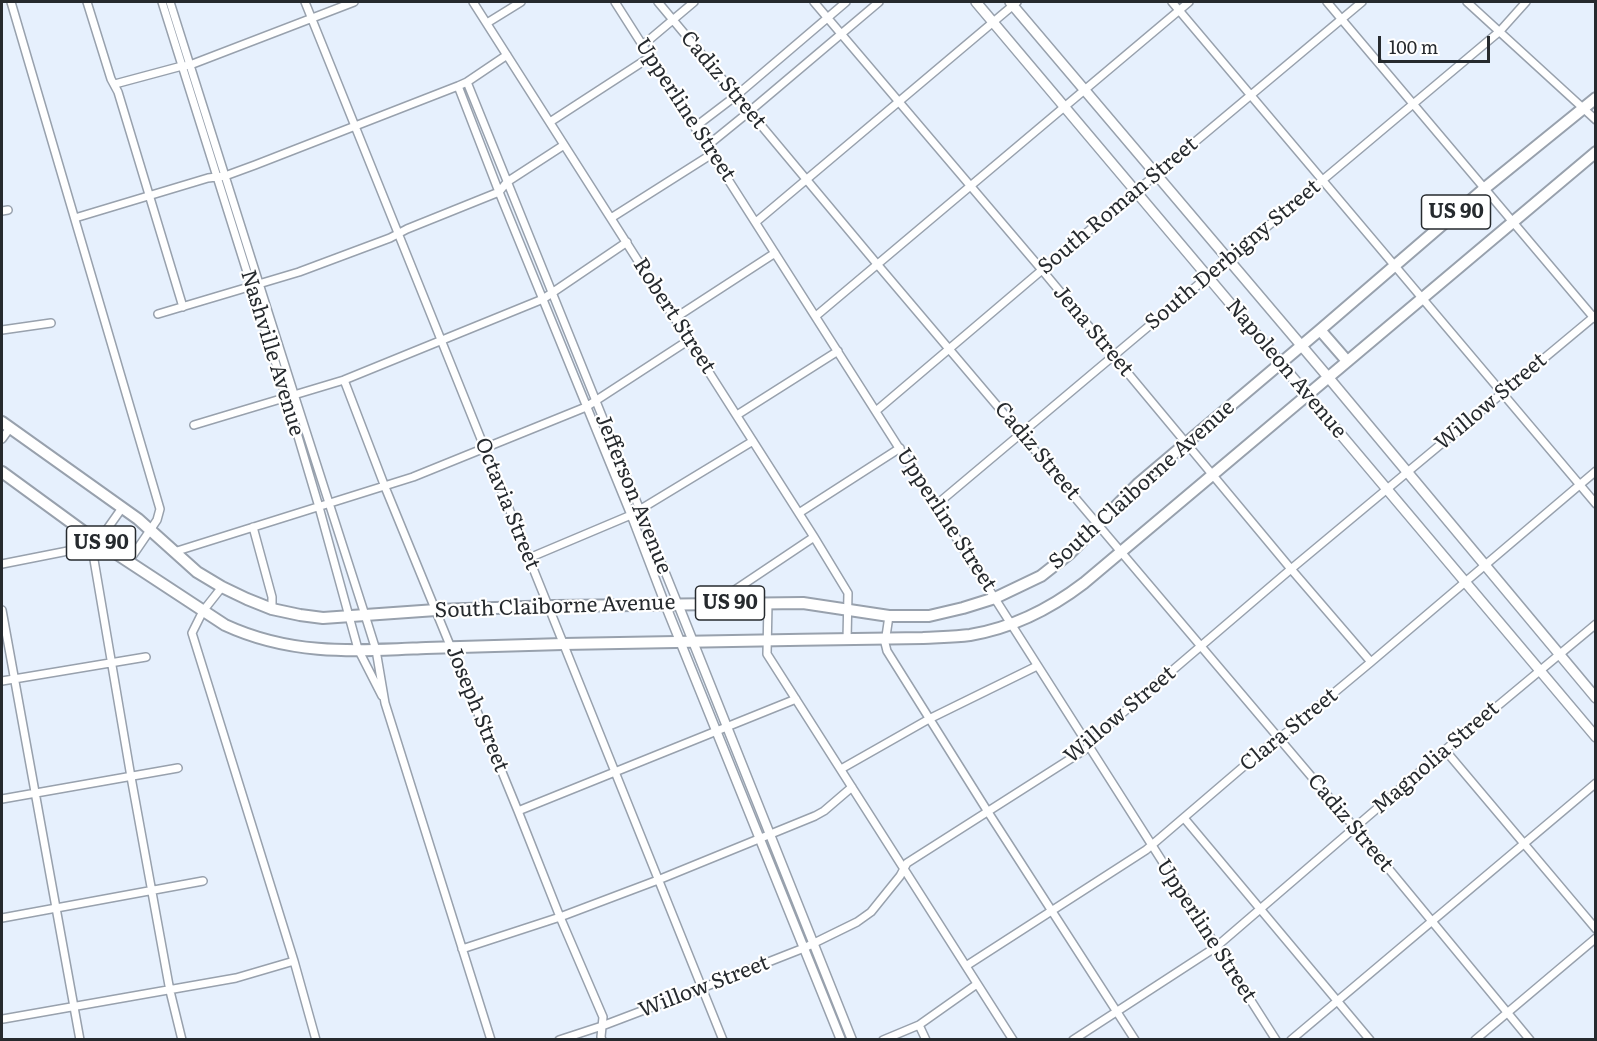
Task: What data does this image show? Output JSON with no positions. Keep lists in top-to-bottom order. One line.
{"streets":{"main road":["US 90","Napoleon Avenue","South Claiborne Avenue"],"street":["Cadiz Street","Upperline Street","South Roman Street","South Derbigny Street","Robert Street","Jena Street","Nashville Avenue","Willow Street","Jefferson Avenue","Octavia Street","Joseph Street","Clara Street","Magnolia Street"]},"crossings":[["Cadiz Street","South Roman Street"],["Cadiz Street","South Derbigny Street"],["Cadiz Street","Willow Street"],["Cadiz Street","South Claiborne Avenue"],["Cadiz Street","Clara Street"],["Cadiz Street","Magnolia Street"],["Upperline Street","South Roman Street"],["Upperline Street","South Derbigny Street"],["Upperline Street","Willow Street"],["Upperline Street","South Claiborne Avenue"],["Upperline Street","Clara Street"],["Upperline Street","Magnolia Street"],["South Roman Street","Jena Street"],["South Roman Street","Napoleon Avenue"],["South Derbigny Street","Jena Street"],["South Derbigny Street","Napoleon Avenue"],["Robert Street","South Claiborne Avenue"],["Jena Street","Willow Street"],["Jena Street","South Claiborne Avenue"],["Jena Street","Clara Street"],["Nashville Avenue","South Claiborne Avenue"],["Napoleon Avenue","Willow Street"],["Napoleon Avenue","South Claiborne Avenue"],["Napoleon Avenue","Clara Street"],["Napoleon Avenue","Magnolia Street"],["Willow Street","Jefferson Avenue"],["Willow Street","Octavia Street"],["Willow Street","Joseph Street"],["South Claiborne Avenue","Jefferson Avenue"],["South Claiborne Avenue","Octavia Street"],["South Claiborne Avenue","Joseph Street"]],"scale_bar":"100 m"}
